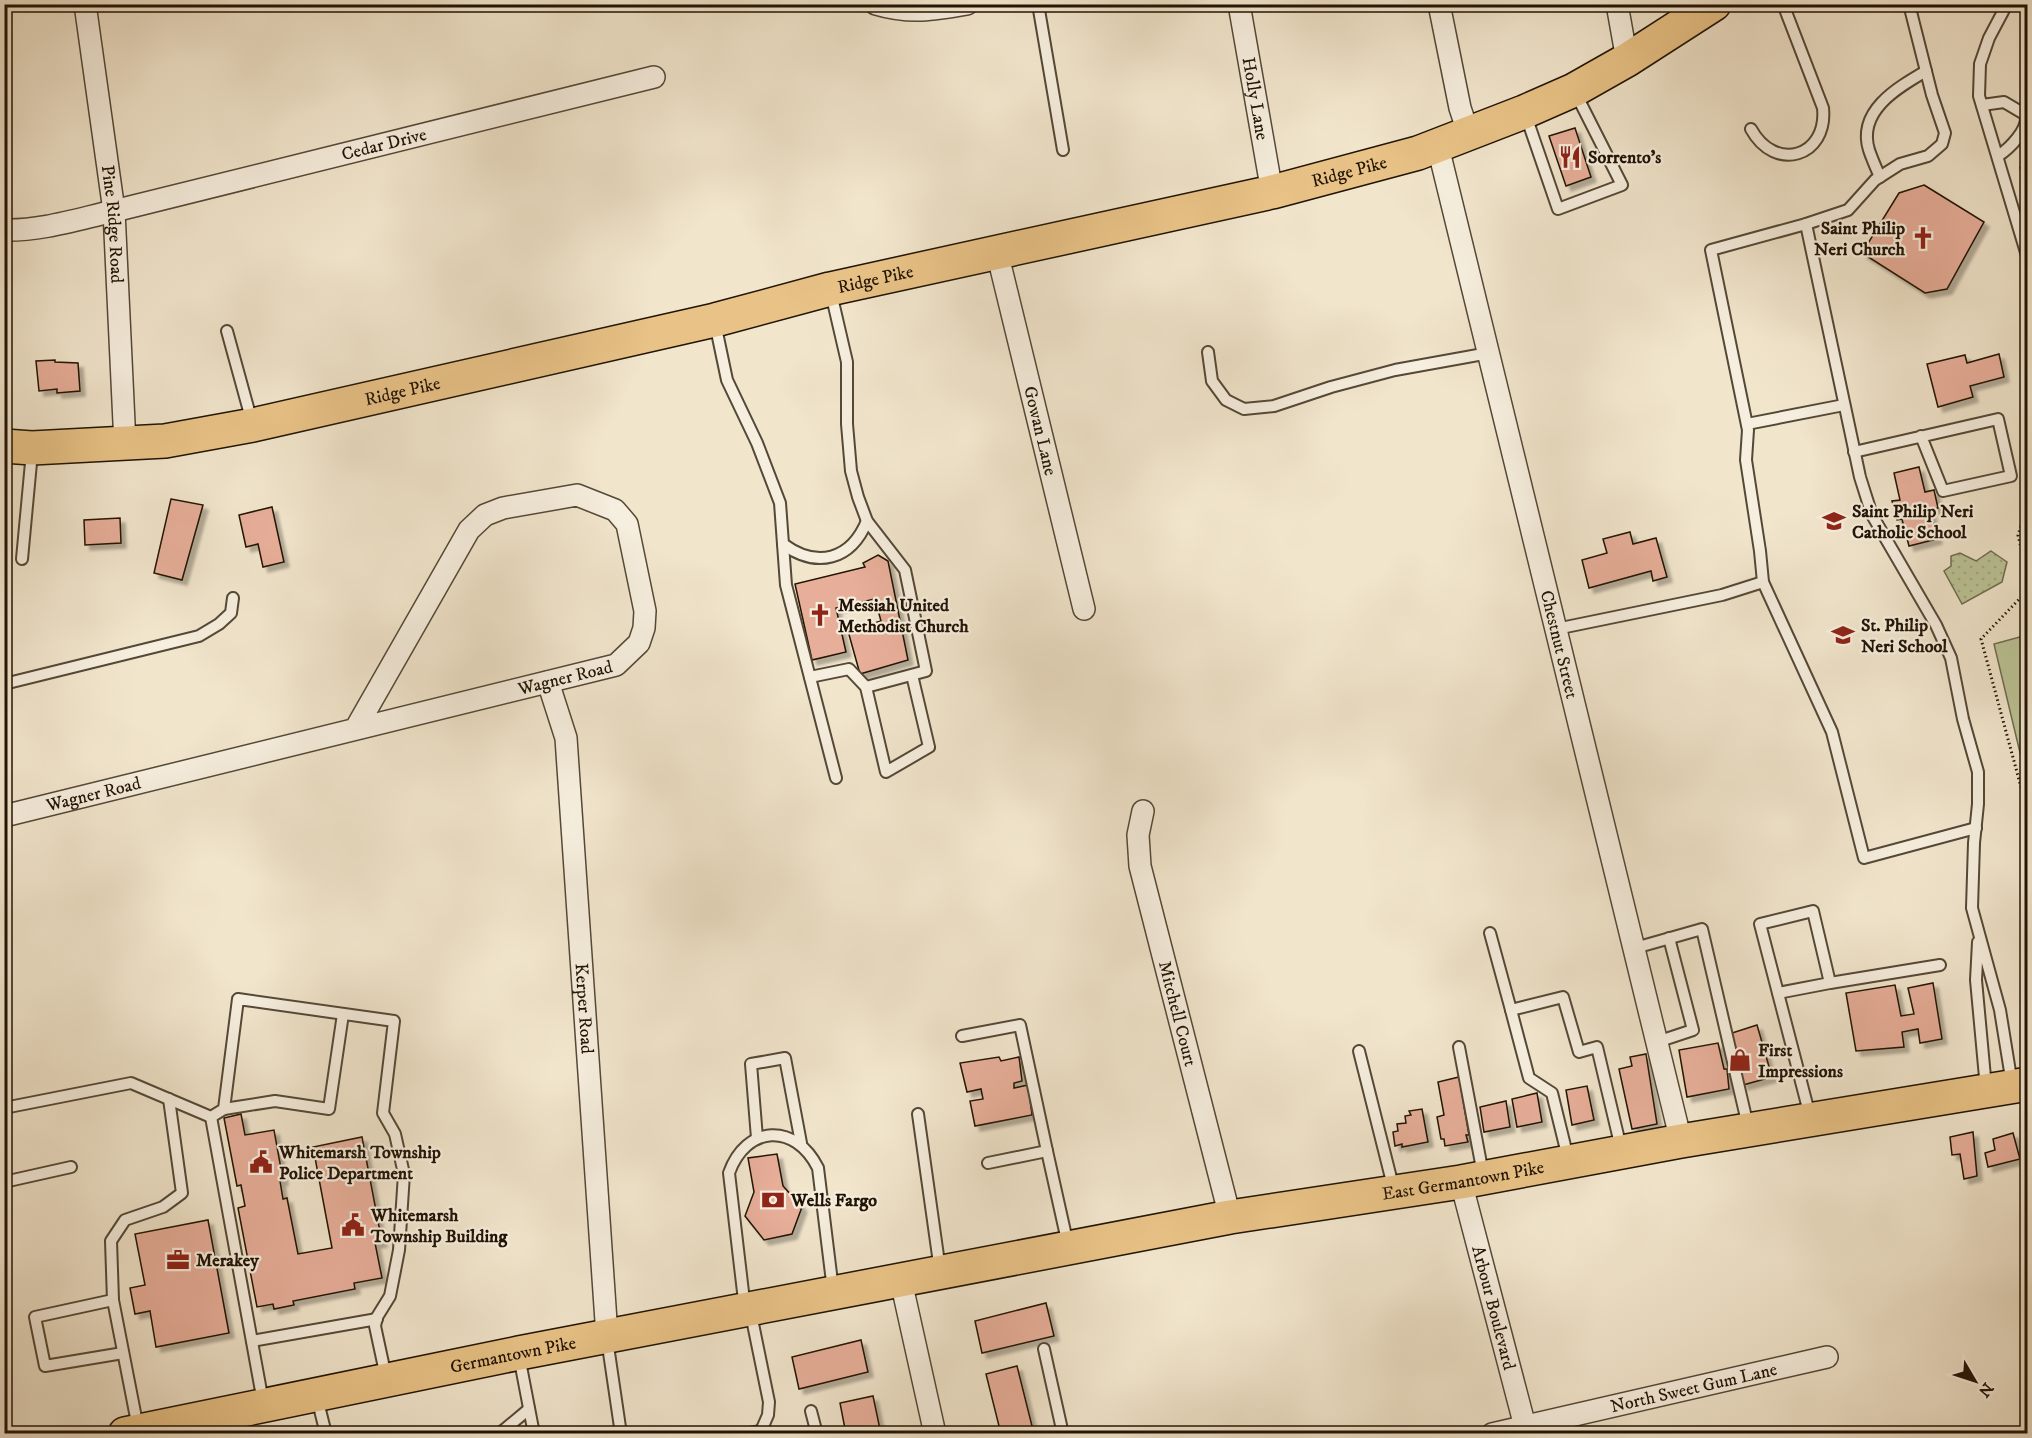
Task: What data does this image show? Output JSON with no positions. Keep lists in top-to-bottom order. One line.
{"streets":{"main road":["Ridge Pike","East Germantown Pike","Germantown Pike"],"street":["Holly Lane","Cedar Drive","Pine Ridge Road","Gowan Lane","Chestnut Street","Wagner Road","Kerper Road","Mitchell Court","Arbour Boulevard","North Sweet Gum Lane"]},"crossings":[["Holly Lane","Ridge Pike"],["Cedar Drive","Pine Ridge Road"],["Ridge Pike","Pine Ridge Road"],["Ridge Pike","Gowan Lane"],["Ridge Pike","Chestnut Street"],["Chestnut Street","East Germantown Pike"],["Wagner Road","Kerper Road"],["Kerper Road","Germantown Pike"],["Mitchell Court","East Germantown Pike"],["East Germantown Pike","Arbour Boulevard"],["East Germantown Pike","Germantown Pike"],["Arbour Boulevard","North Sweet Gum Lane"]],"places":{"restaurant":["Sorrento's"],"church":["Saint Philip Neri Church","Messiah United Methodist Church"],"school or university":["Saint Philip Neri Catholic School","St. Philip Neri School"],"shop":["First Impressions"],"public building":["Whitemarsh Township Police Department","Whitemarsh Township Building"],"bank":["Wells Fargo"],"office":["Merakey"]},"north":"bottom right"}
